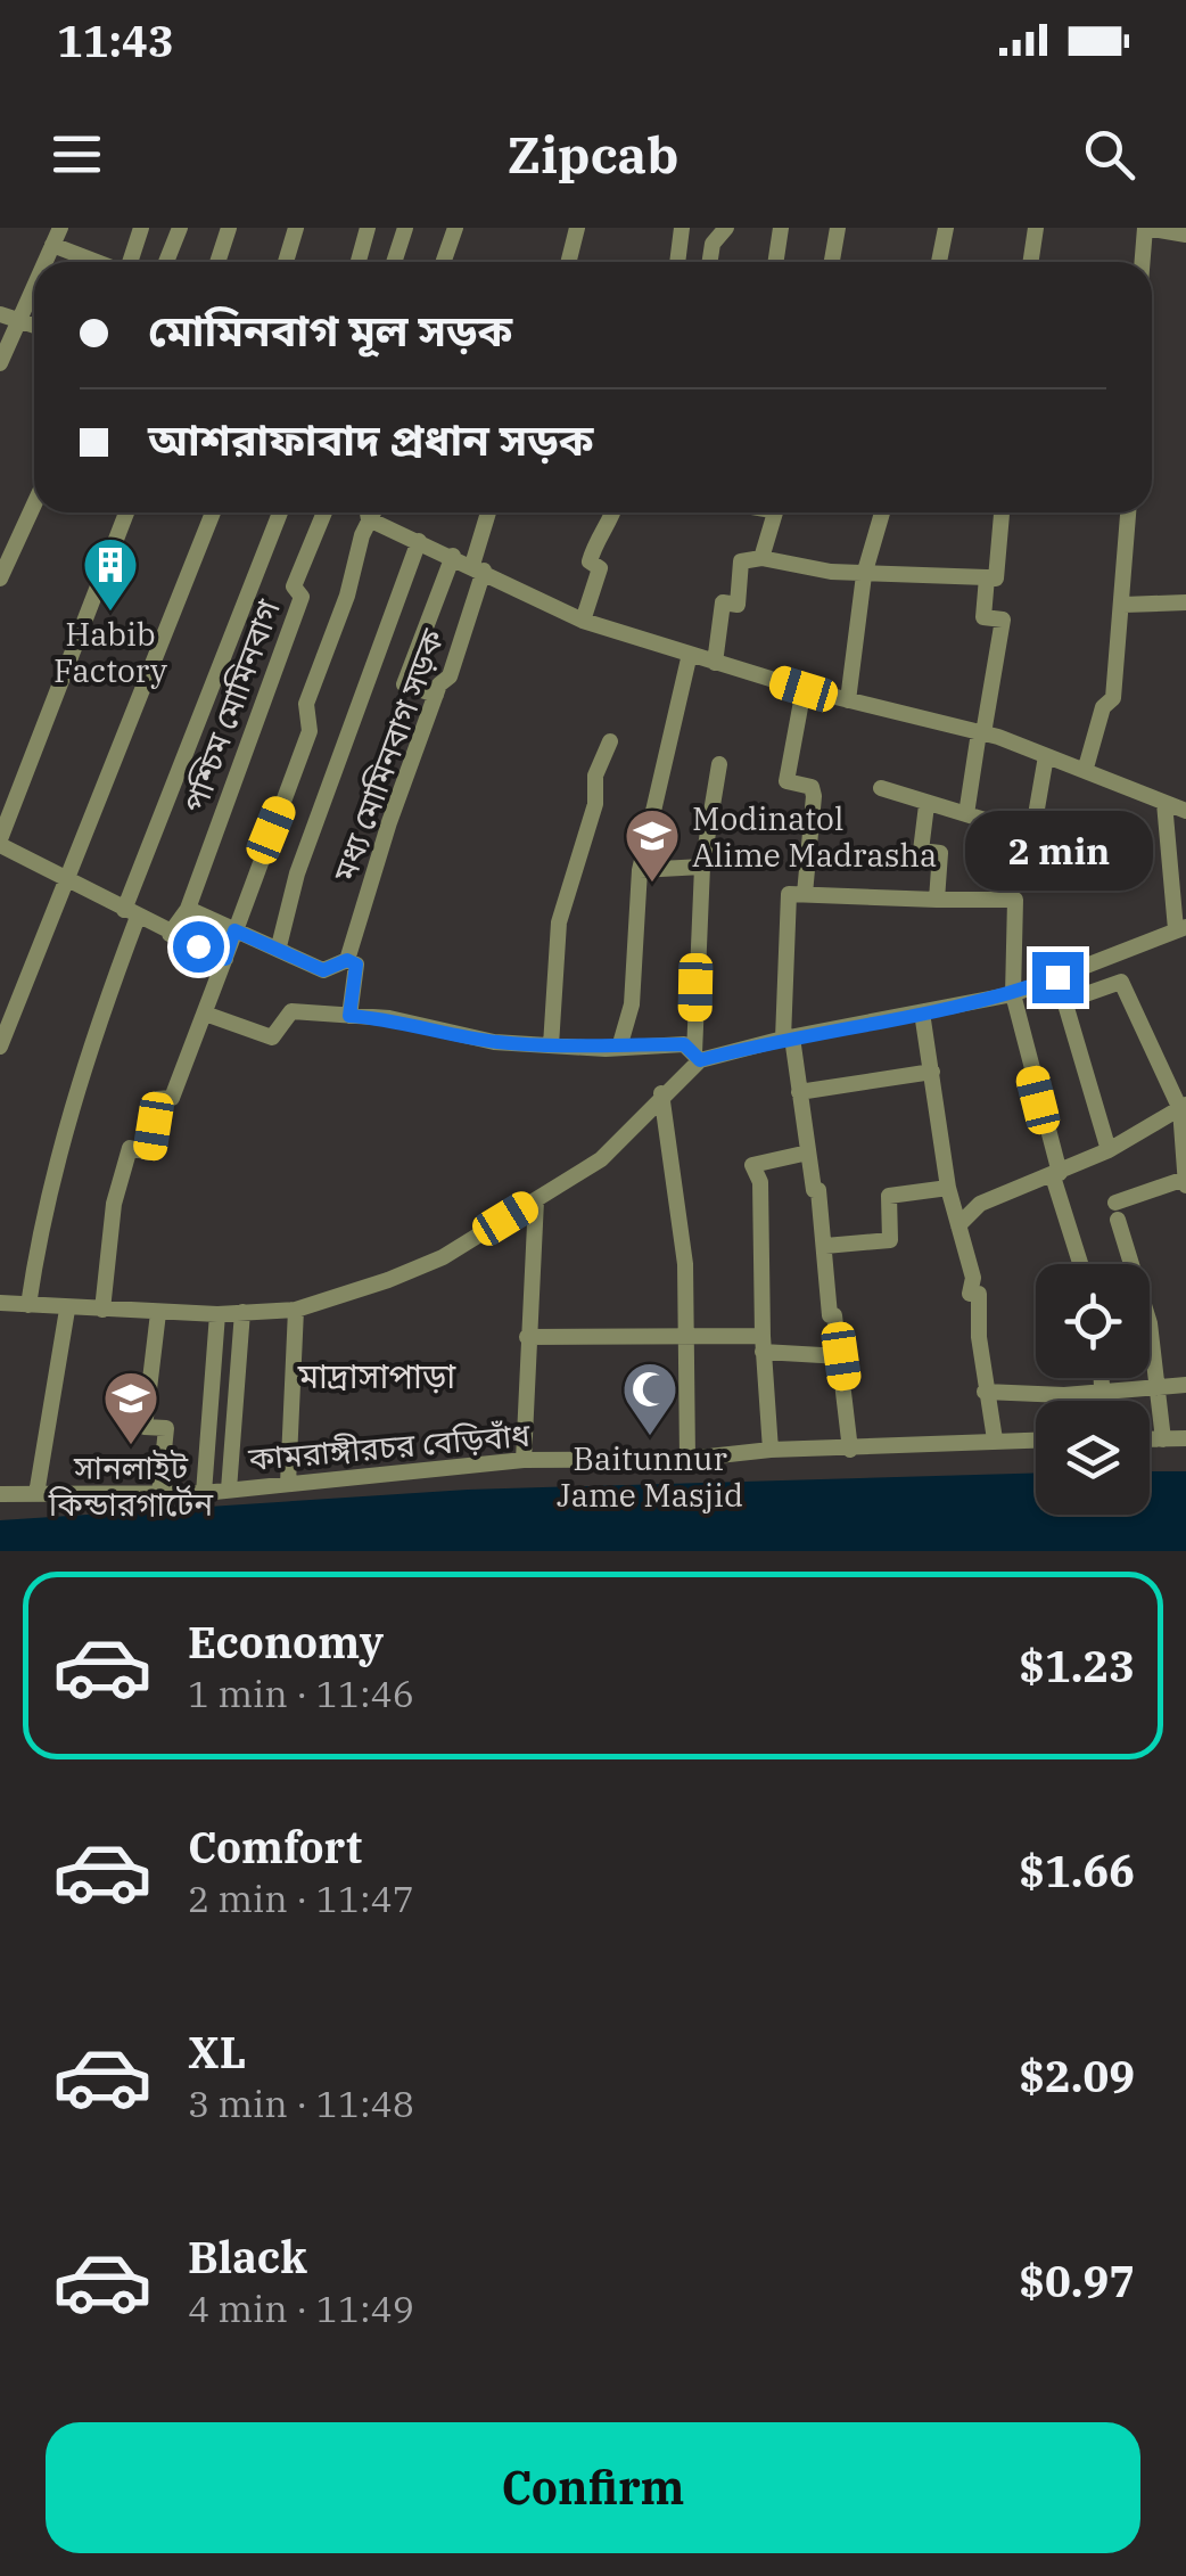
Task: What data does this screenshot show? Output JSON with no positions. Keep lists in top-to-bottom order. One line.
{"streets":{"street":["পশ্চিম মোমিনবাগ","মধ্য মোমিনবাগ সড়ক","কামরাঙ্গীরচর বেড়িবাঁধ"]},"districts":["মাদ্রাসাপাড়া"],"places":{"building":["Habib Factory"],"school or university":["Modinatol Alime Madrasha","সানলাইট কিন্ডারগার্টেন"],"mosque":["Baitunnur Jame Masjid"]},"page":{"status":"11:43","header":"Zipcab","banner":["মোমিনবাগ মূল সড়ক","আশরাফাবাদ প্রধান সড়ক"],"bubble":"2 min","list":[{"name":"Economy","note":"1 min · 11:46","value":"$1.23"},{"name":"Comfort","note":"2 min · 11:47","value":"$1.66"},{"name":"XL","note":"3 min · 11:48","value":"$2.09"},{"name":"Black","note":"4 min · 11:49","value":"$0.97"}],"buttons":"Confirm"}}
